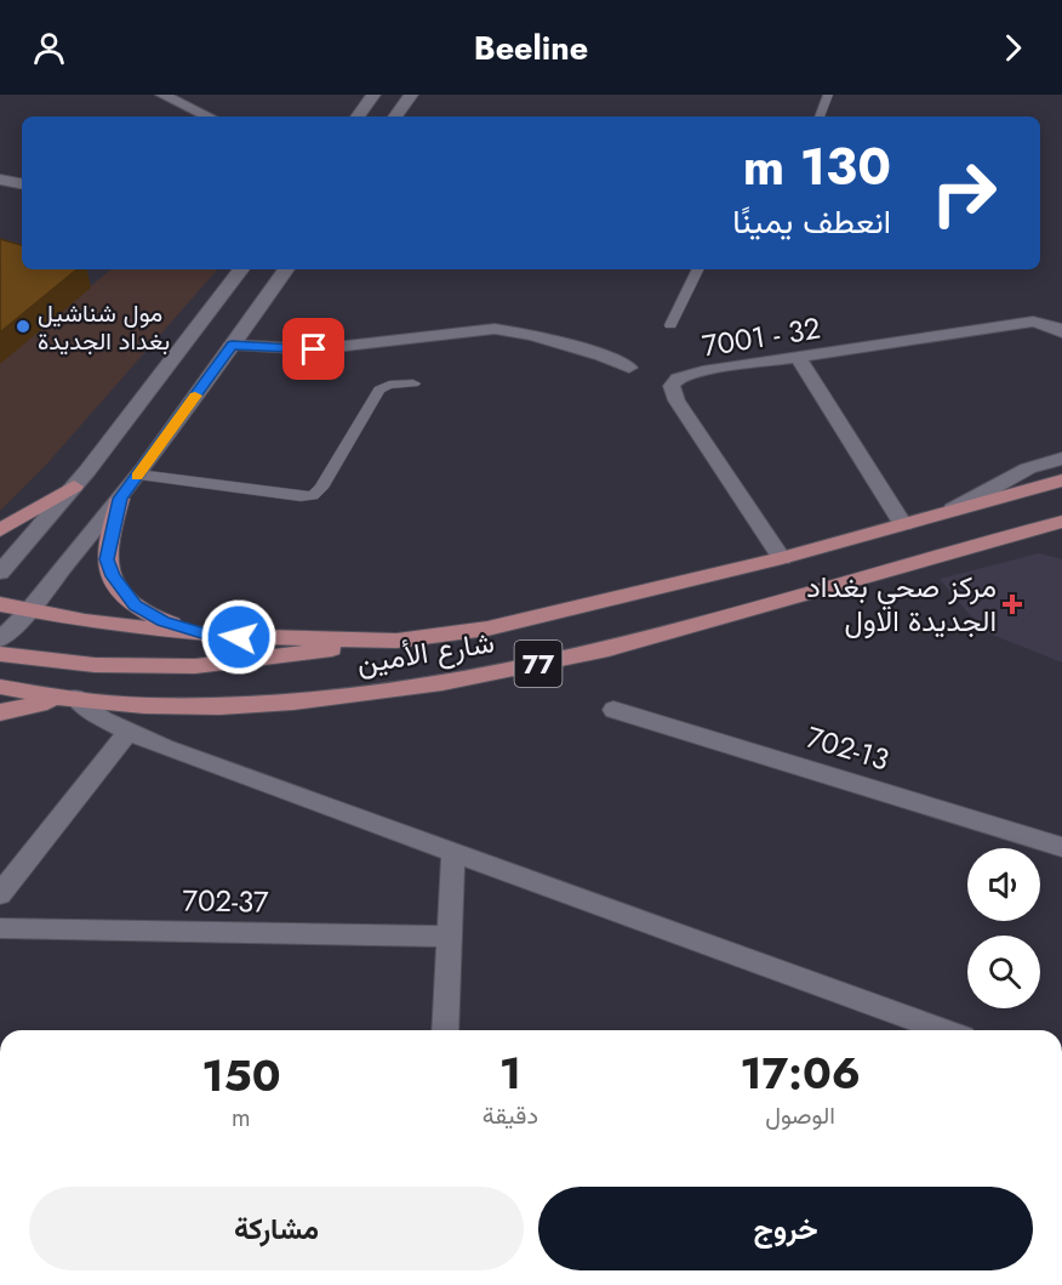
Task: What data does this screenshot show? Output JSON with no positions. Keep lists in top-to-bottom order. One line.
{"streets":{"main road":["شارع الأمين","77"],"street":["7001 - 32","702-13","702-37"]},"crossings":[["7001 - 32","شارع الأمين"]],"places":{"other":["مول شناشيل بغداد الجديدة"],"health":["مركز صحي بغداد الجديدة الاول"]},"page":{"header":"Beeline","turn":["130 m","انعطف يمينًا"],"eta":["17:06","الوصول","1","دقيقة","150","m"],"buttons":["خروج","مشاركة"]}}
